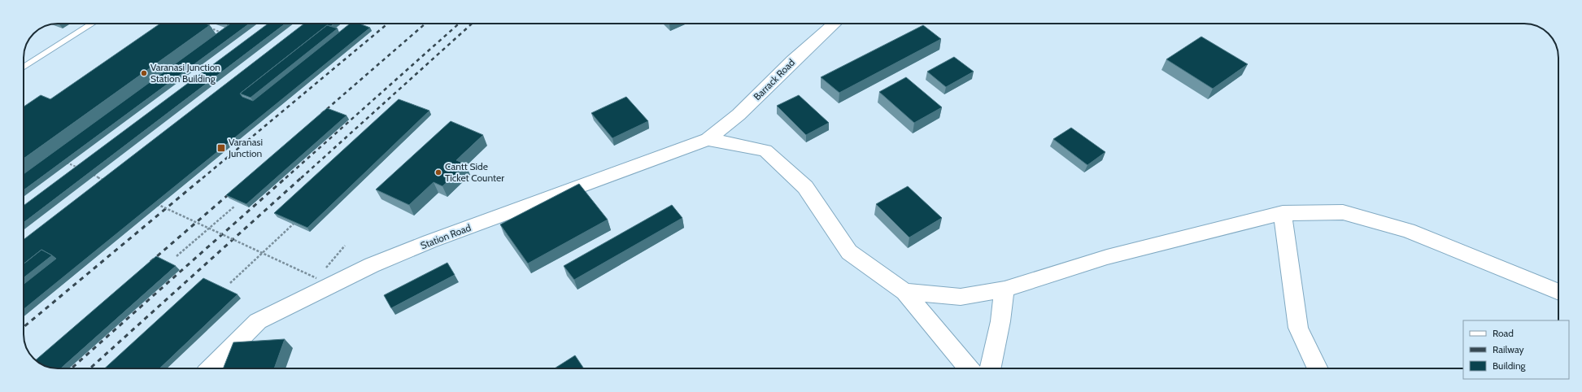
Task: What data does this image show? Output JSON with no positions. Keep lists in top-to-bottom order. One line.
{"streets":{"street":["Barrack Road","Station Road"]},"crossings":[["Barrack Road","Station Road"]],"places":{"other":["Varanasi Junction Station Building","Cantt Side Ticket Counter"],"transit":["Varanasi Junction"]},"legend":["Road","Railway","Building"]}
